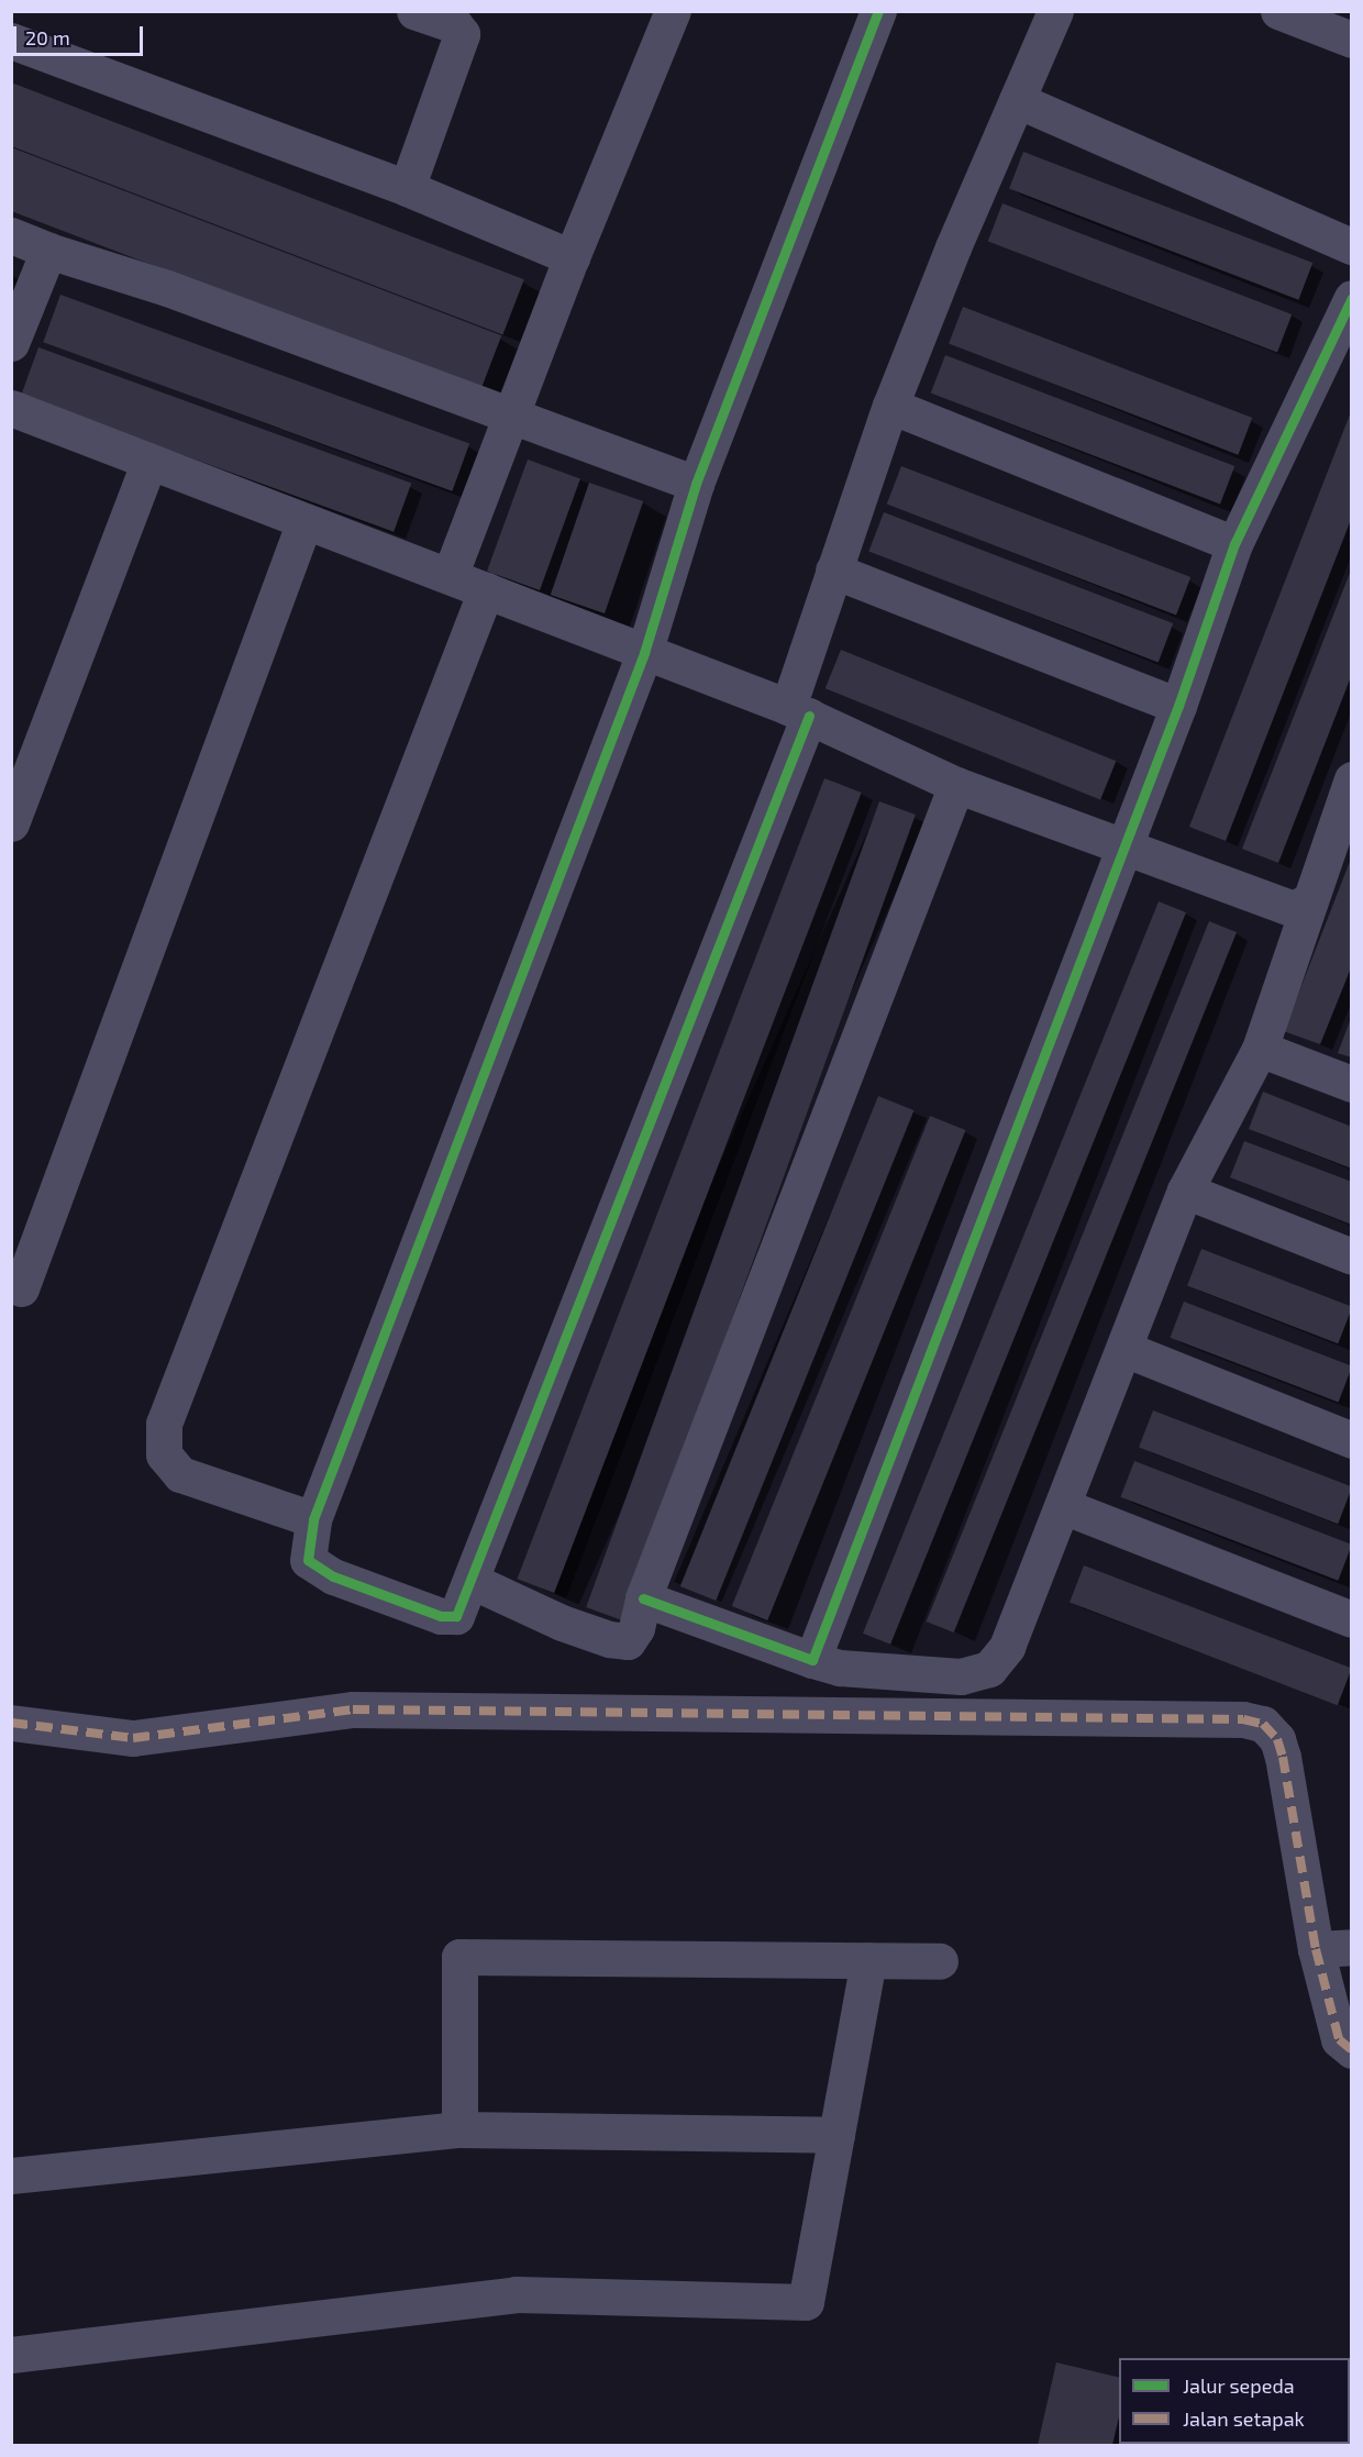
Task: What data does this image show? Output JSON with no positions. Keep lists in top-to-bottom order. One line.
{"legend":["Jalur sepeda","Jalan setapak"],"scale_bar":"20 m"}
